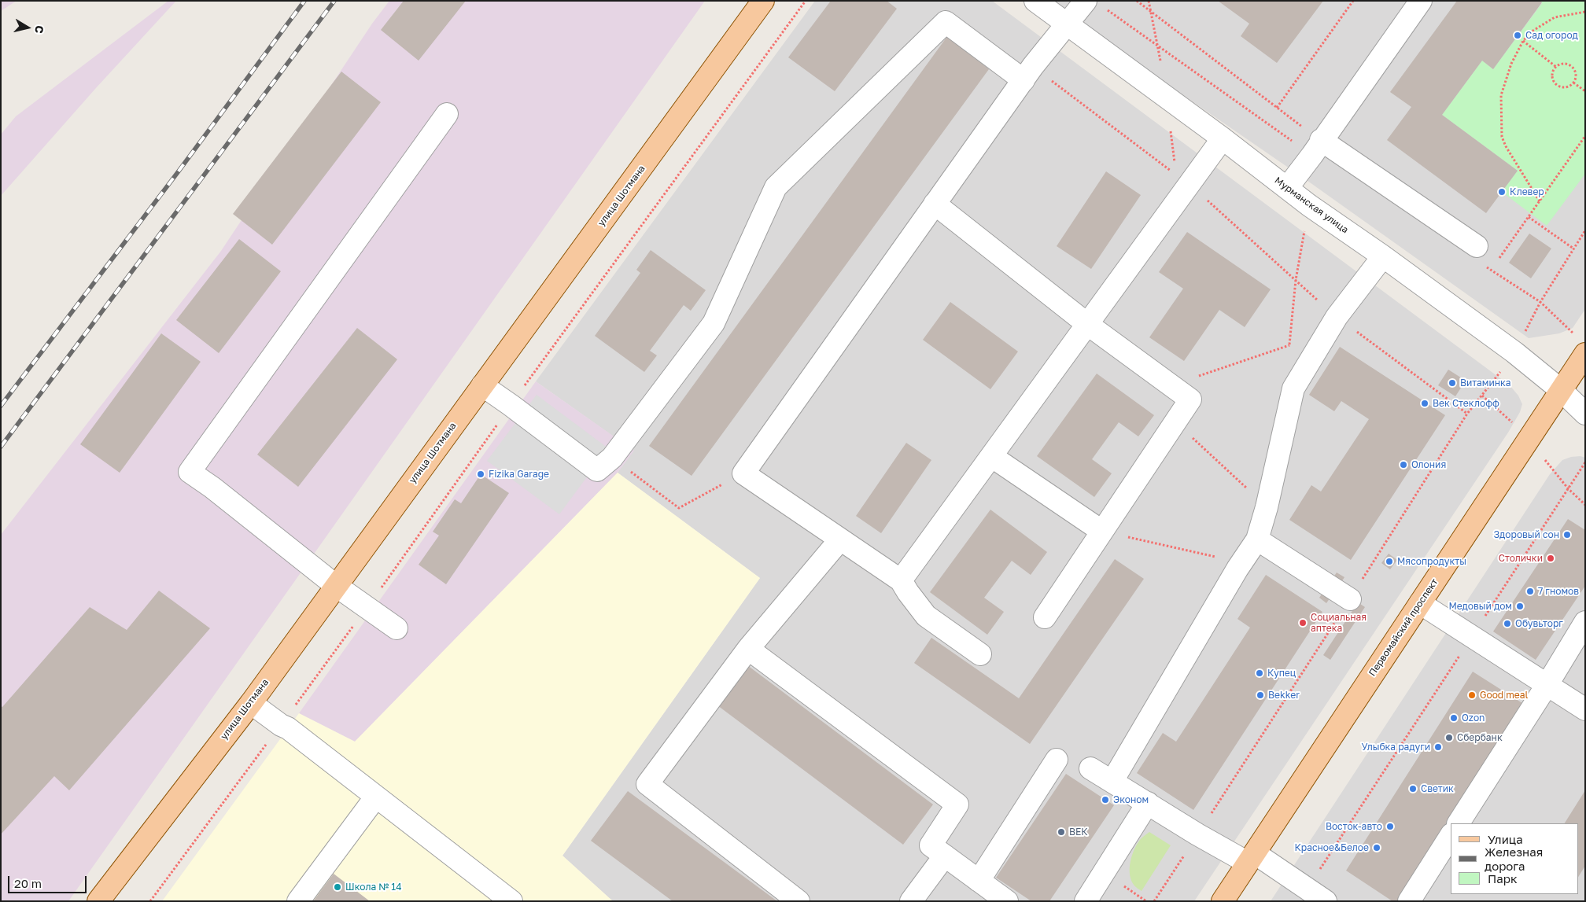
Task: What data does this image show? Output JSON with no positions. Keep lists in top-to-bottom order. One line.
{"streets":{"main road":["улица Шотмана","Первомайский проспект"],"street":["Мурманская улица"]},"crossings":[["Мурманская улица","Первомайский проспект"]],"places":["Сад огород","Клевер","Витаминка","Век Стеклофф","Олония","Fizika Garage","Здоровый сон","Столички","Мясопродукты","7 гномов","Медовый дом","Социальная аптека","Обувьторг","Купец","Bekker","Good meal","Ozon","Сбербанк","Улыбка радуги","Светик","Эконом","Восток-авто","ВЕК","Красное&Белое","Школа № 14"],"legend":["Улица","Железная дорога","Парк"],"scale_bar":"20 m","north":"right"}
